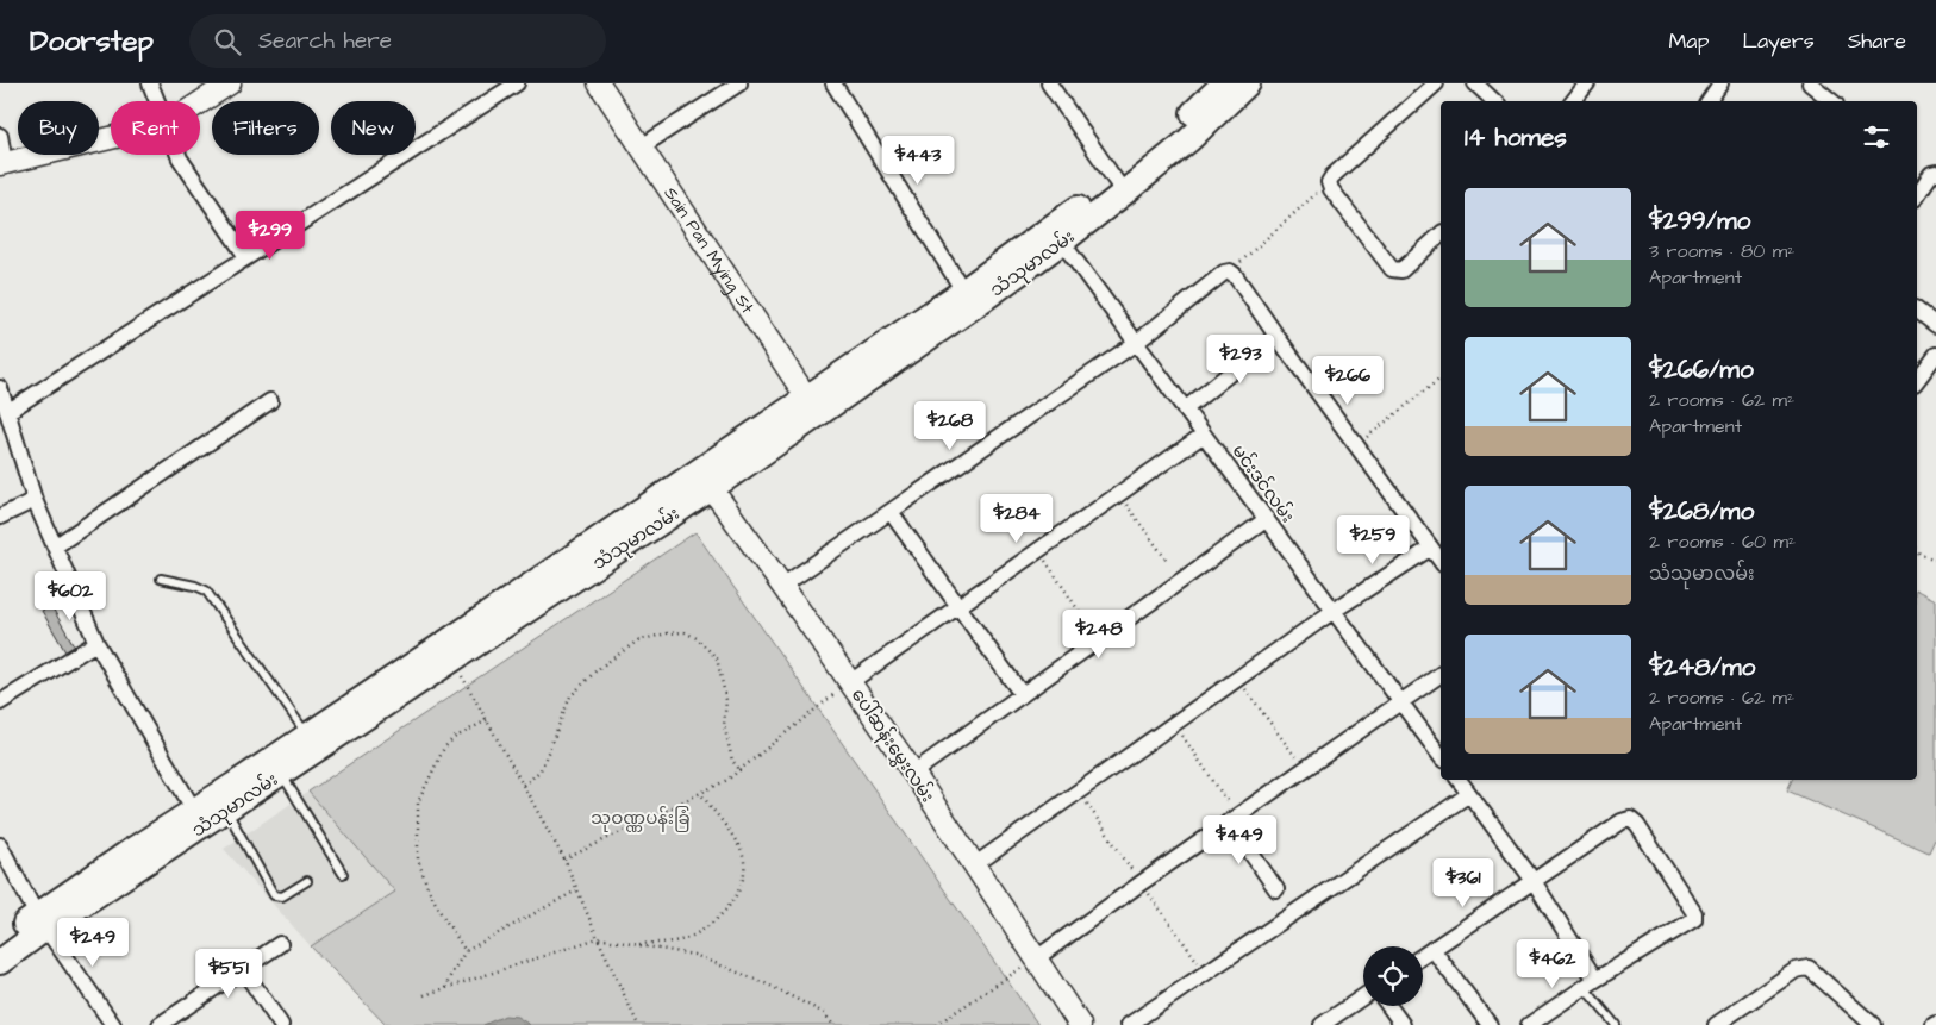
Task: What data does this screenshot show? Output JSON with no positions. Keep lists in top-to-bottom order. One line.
{"streets":{"main road":["Sain Pan Mying St","သံသုမာလမ်း","ပေါ်ဆန်းမွှေးလမ်း"],"street":["မင်းဒင်လမ်း"]},"crossings":[["Sain Pan Mying St","သံသုမာလမ်း"],["သံသုမာလမ်း","မင်းဒင်လမ်း"],["သံသုမာလမ်း","ပေါ်ဆန်းမွှေးလမ်း"]],"parks":["သုဝဏ္ဏပန်းခြံ"],"page":{"header":"Doorstep","search":"Search here","nav":["Map","Layers","Share"],"chip":["Buy","Rent","Filters","New"],"heading":"14 homes","price":["$443","$299","$293","$266","$268","$284","$259","$602","$248","$449","$361","$249","$462","$551"],"list":[{"name":"$299/mo","note":"3 rooms · 80 m² · Apartment"},{"name":"$266/mo","note":"2 rooms · 62 m² · Apartment"},{"name":"$268/mo","note":"2 rooms · 60 m² · သံသုမာလမ်း"},{"name":"$248/mo","note":"2 rooms · 62 m² · Apartment"}]}}
